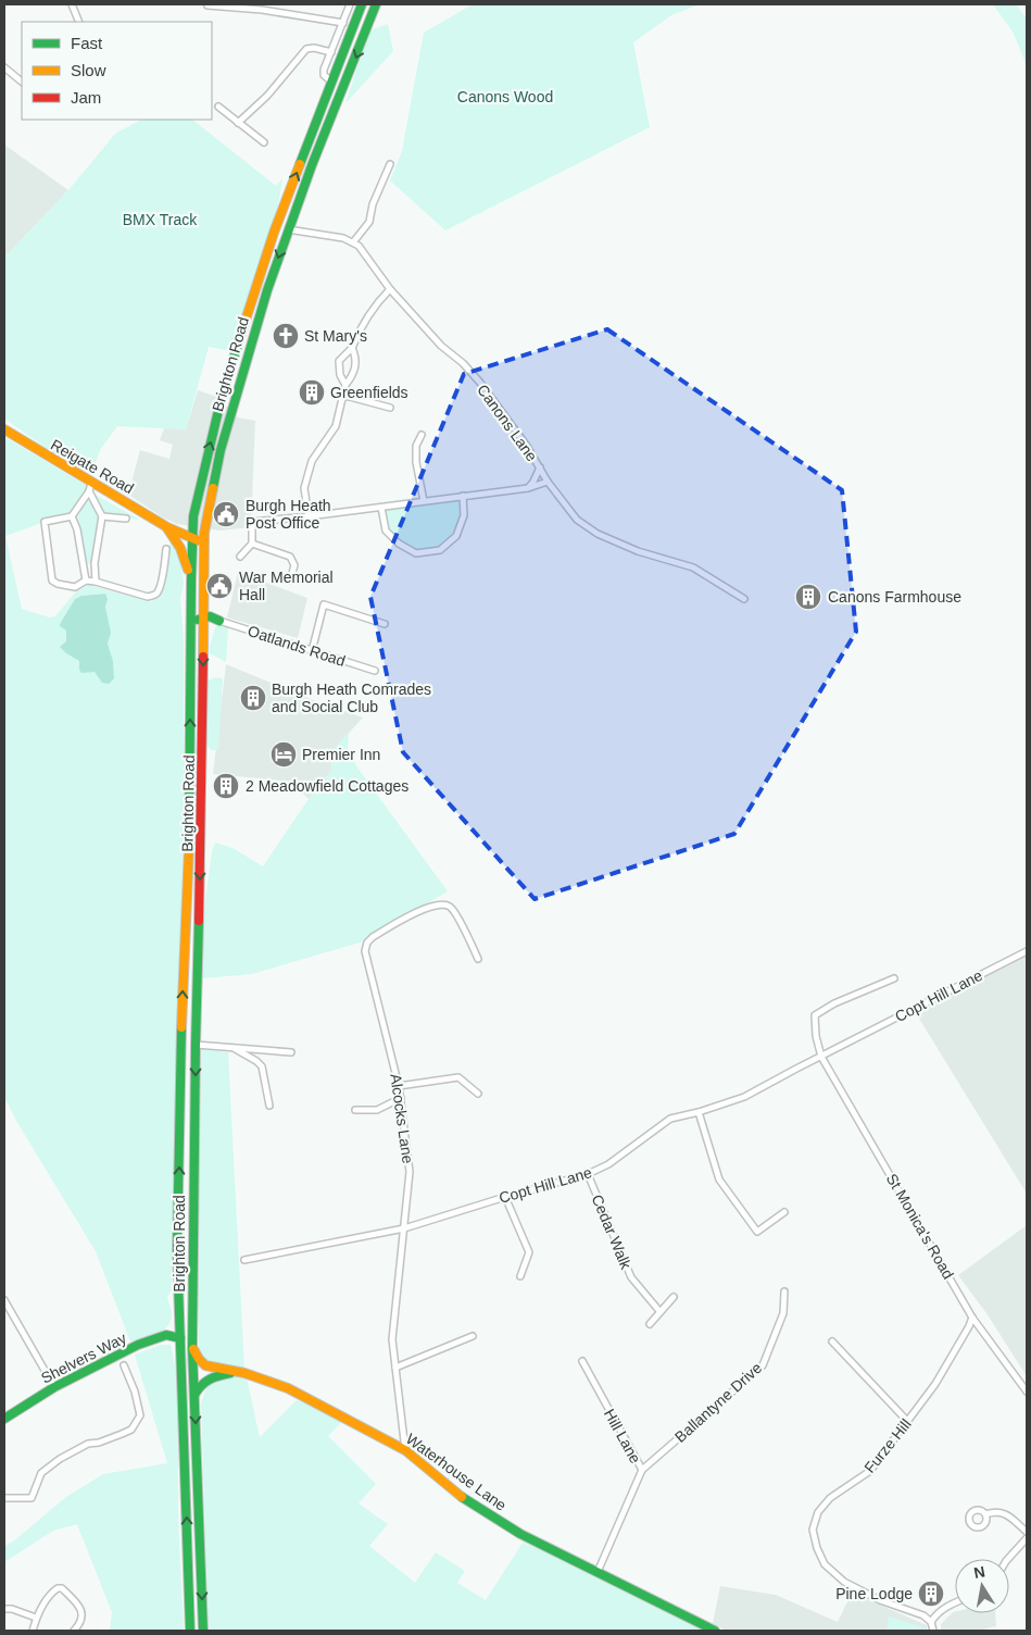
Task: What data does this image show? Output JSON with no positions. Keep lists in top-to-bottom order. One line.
{"streets":{"main road":["Brighton Road","Reigate Road","Shelvers Way","Waterhouse Lane"],"street":["Canons Lane","Oatlands Road","Copt Hill Lane","Alcocks Lane","St Monica's Road","Cedar Walk","Ballantyne Drive","Hill Lane","Furze Hill"]},"crossings":[["Brighton Road","Reigate Road"],["Brighton Road","Waterhouse Lane"],["Copt Hill Lane","Alcocks Lane"],["Copt Hill Lane","St Monica's Road"],["Copt Hill Lane","Cedar Walk"],["Alcocks Lane","Waterhouse Lane"],["St Monica's Road","Furze Hill"],["Ballantyne Drive","Hill Lane"],["Hill Lane","Waterhouse Lane"]],"parks":["Canons Wood","BMX Track"],"places":{"church":["St Mary's"],"building":["Greenfields","Canons Farmhouse","Burgh Heath Comrades and Social Club","2 Meadowfield Cottages","Pine Lodge"],"public building":["Burgh Heath Post Office","War Memorial Hall"],"hotel":["Premier Inn"]},"legend":["Fast","Slow","Jam"],"north":"top"}
